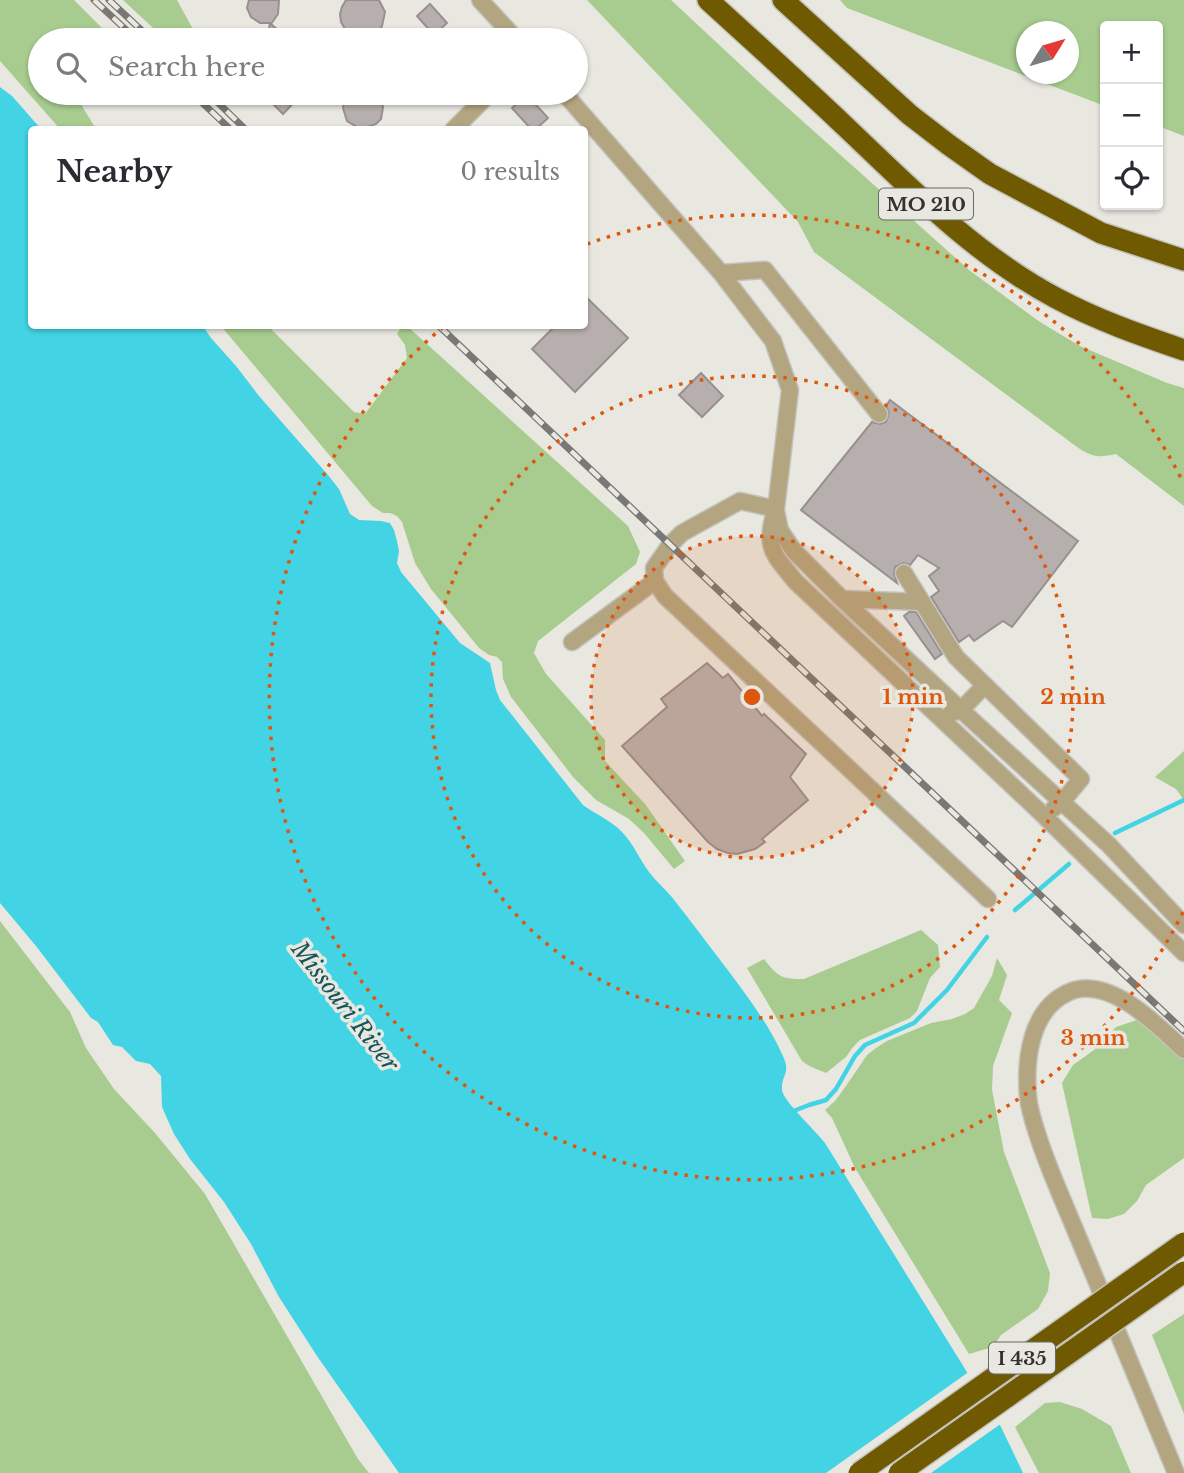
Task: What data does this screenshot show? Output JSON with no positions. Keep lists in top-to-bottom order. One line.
{"streets":{"highway":["MO 210","I 435"]},"water":["Missouri River"],"north":"top right","page":{"map_buttons":["+","−"],"search":"Search here","heading":["Nearby","0 results"]},"rings":["1 min","2 min","3 min"]}
